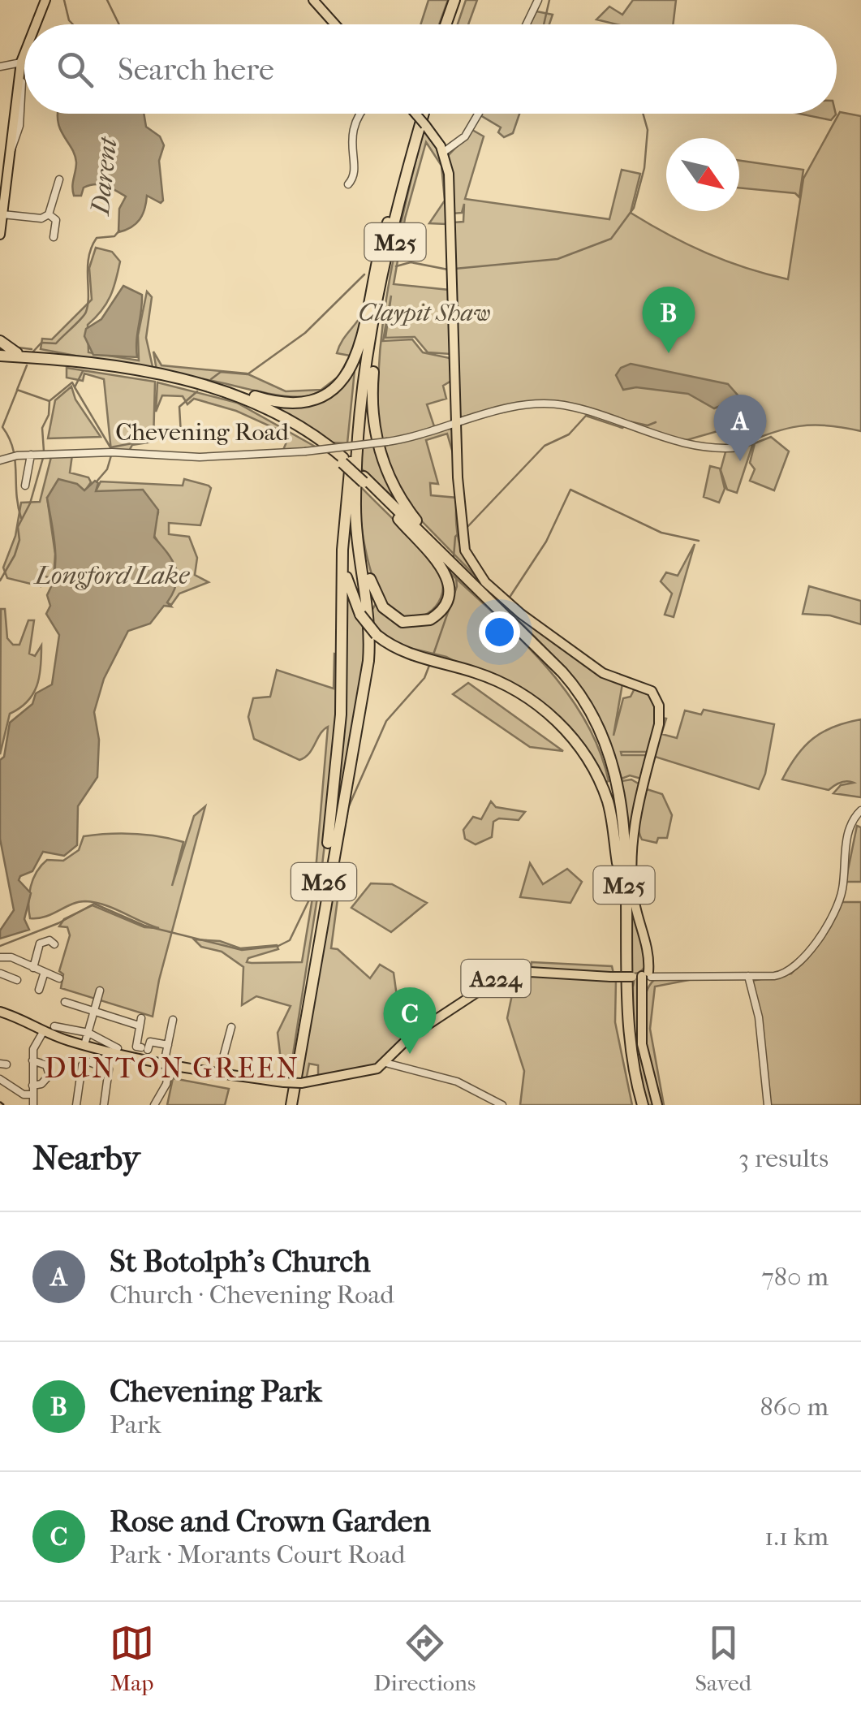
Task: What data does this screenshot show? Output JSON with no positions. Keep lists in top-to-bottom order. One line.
{"streets":{"highway":["M25","M26"],"main road":["A224"],"street":["Chevening Road"]},"crossings":[["M25","M26"]],"districts":["DUNTON GREEN"],"water":["Darent","Longford Lake"],"parks":["Claypit Shaw"],"north":"bottom right","page":{"search":"Search here","pins":["B","A","C"],"heading":["Nearby","3 results"],"list":[{"mark":"A","name":"St Botolph's Church","note":"Church · Chevening Road","value":"780 m"},{"mark":"B","name":"Chevening Park","note":"Park","value":"860 m"},{"mark":"C","name":"Rose and Crown Garden","note":"Park · Morants Court Road","value":"1.1 km"}],"nav":["Map","Directions","Saved"]}}
